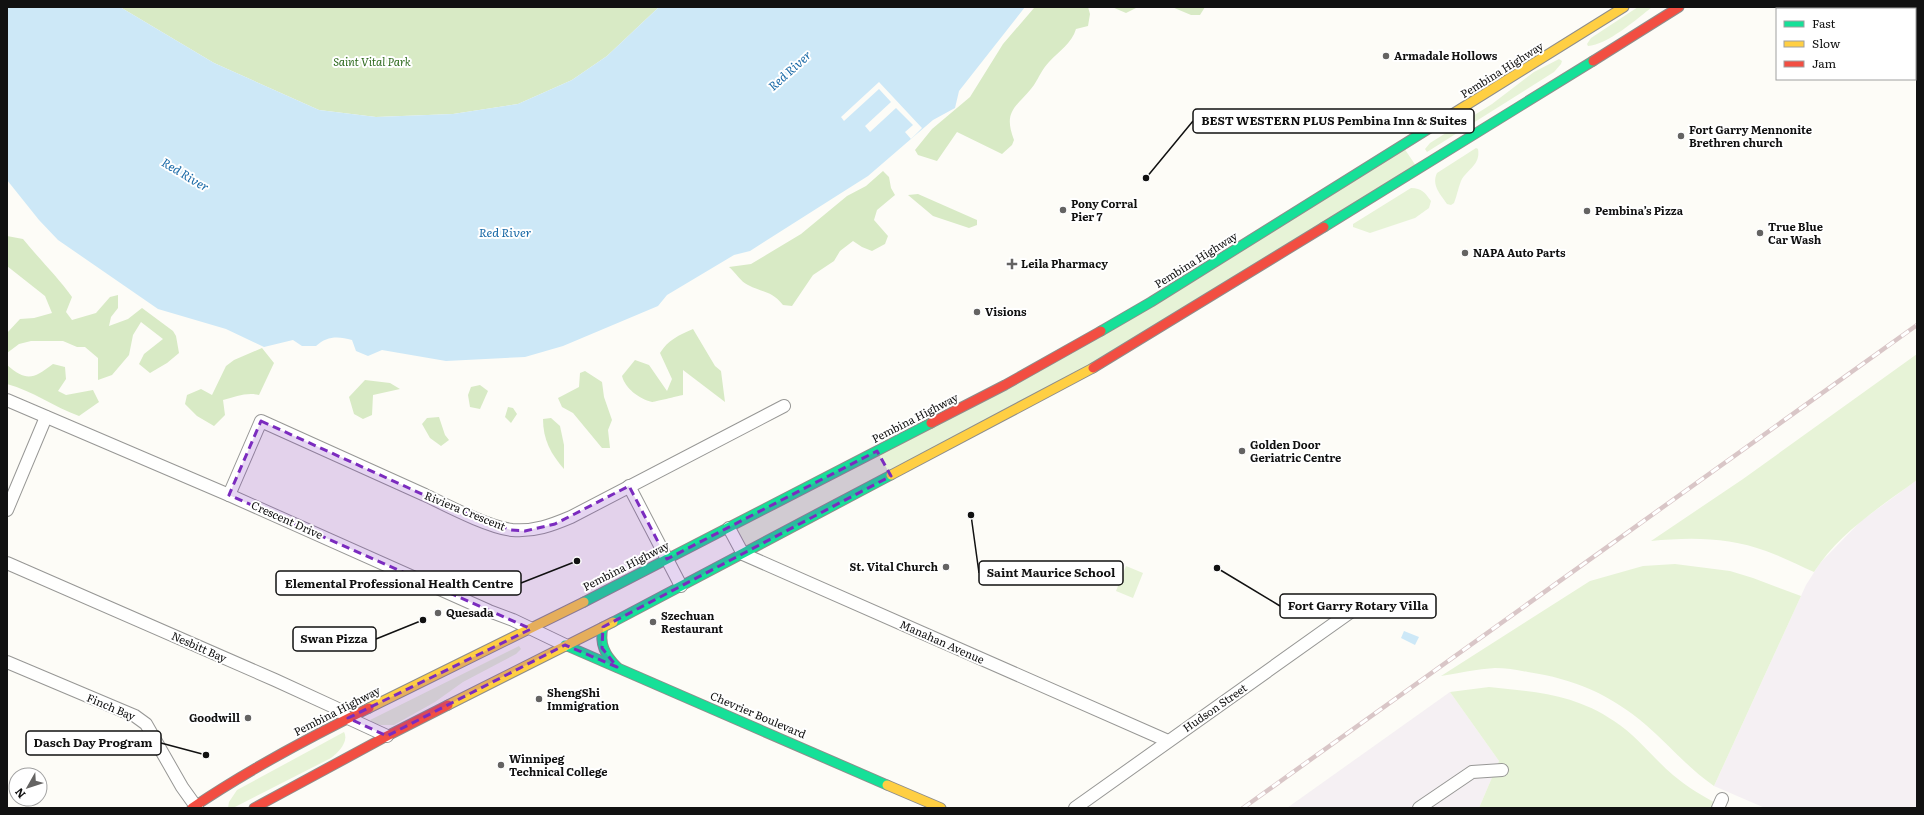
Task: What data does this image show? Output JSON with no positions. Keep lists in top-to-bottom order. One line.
{"streets":{"main road":["Pembina Highway","Chevrier Boulevard"],"street":["Riviera Crescent","Crescent Drive","Manahan Avenue","Nesbitt Bay","Finch Bay","Hudson Street"]},"crossings":[["Pembina Highway","Crescent Drive"],["Pembina Highway","Nesbitt Bay"],["Pembina Highway","Finch Bay"],["Riviera Crescent","Crescent Drive"],["Crescent Drive","Chevrier Boulevard"],["Manahan Avenue","Hudson Street"]],"water":["Red River"],"parks":["Saint Vital Park"],"places":{"other":["Armadale Hollows","Fort Garry Mennonite Brethren church","BEST WESTERN PLUS Pembina Inn & Suites","Pony Corral Pier 7","Pembina’s Pizza","True Blue Car Wash","NAPA Auto Parts","Visions","Golden Door Geriatric Centre","Saint Maurice School","Elemental Professional Health Centre","St. Vital Church","Fort Garry Rotary Villa","Quesada","Swan Pizza","Szechuan Restaurant","ShengShi Immigration","Goodwill","Dasch Day Program","Winnipeg Technical College"],"health":["Leila Pharmacy"]},"legend":["Fast","Slow","Jam"],"north":"bottom left"}
